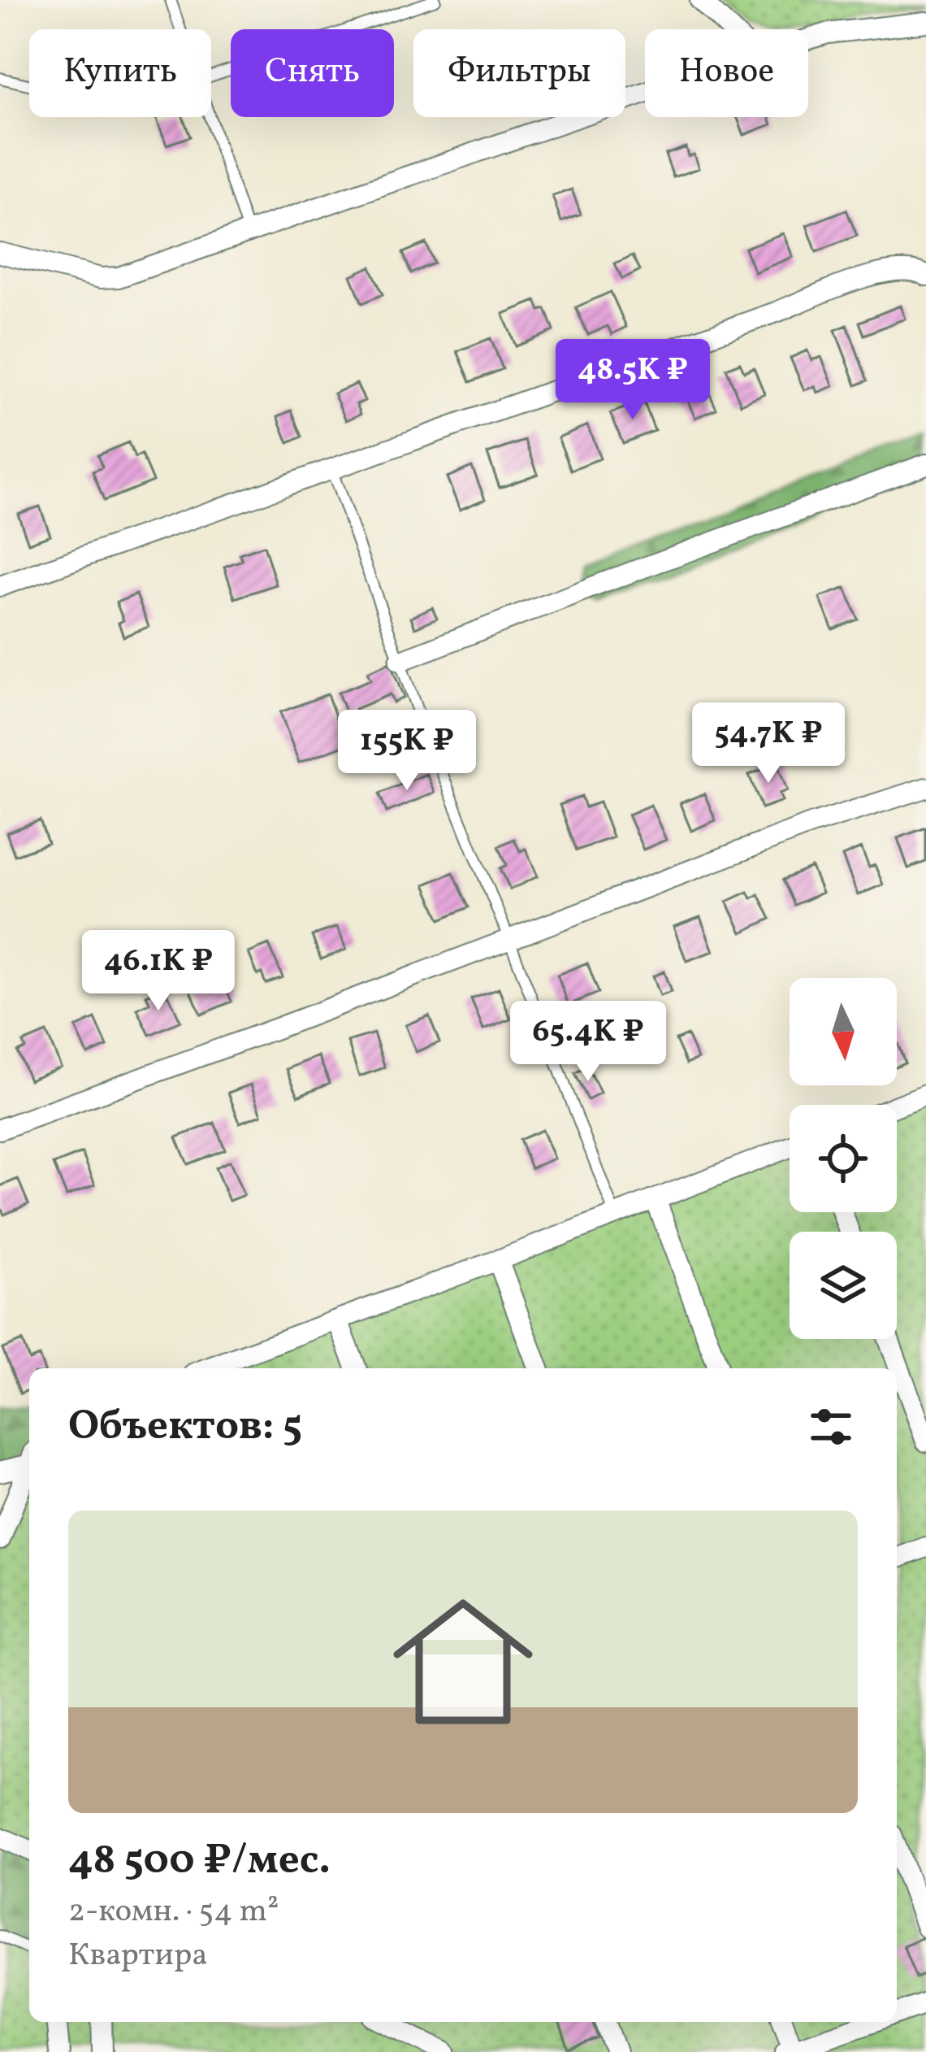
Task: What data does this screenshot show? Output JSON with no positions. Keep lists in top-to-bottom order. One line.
{"north":"bottom","page":{"chip":["Купить","Снять","Фильтры","Новое"],"price":["48.5K ₽","54.7K ₽","155K ₽","46.1K ₽","65.4K ₽"],"heading":"Объектов: 5","list":[{"name":"48 500 ₽/мес.","note":"2-комн. · 54 m² · Квартира"}]}}
